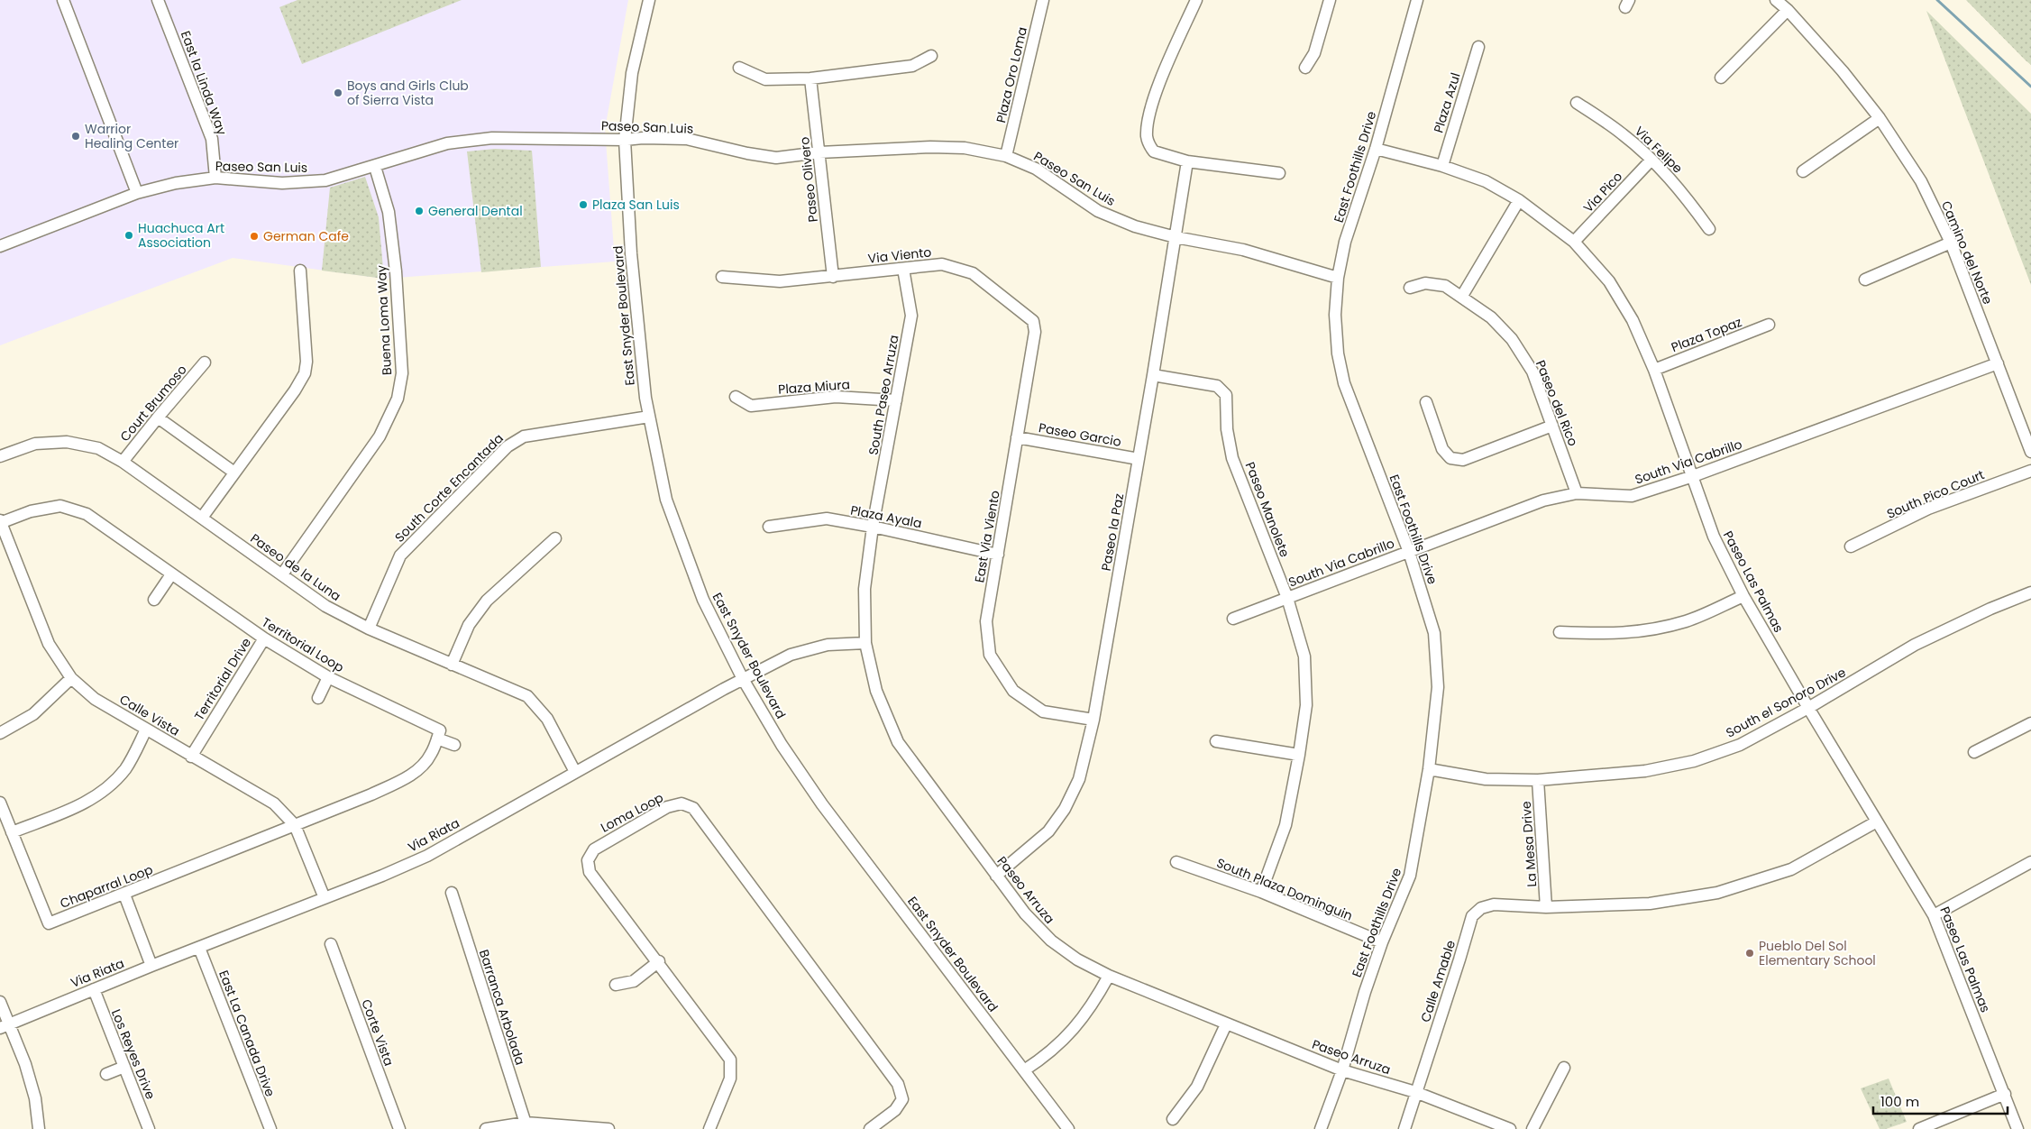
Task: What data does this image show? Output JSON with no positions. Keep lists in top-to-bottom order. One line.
{"streets":{"street":["Plaza Oro Loma","East la Linda Way","Plaza Azul","Paseo San Luis","Via Felipe","East Foothills Drive","Paseo Olivero","Via Pico","Camino del Norte","Via Viento","East Snyder Boulevard","Buena Loma Way","Plaza Topaz","Plaza Miura","South Paseo Arruza","Court Brumoso","Paseo del Rico","Paseo Garcio","South Via Cabrillo","South Corte Encantada","South Pico Court","Paseo Manolete","Plaza Ayala","Paseo la Paz","East Via Viento","Paseo de la Luna","Paseo Las Palmas","Territorial Loop","Territorial Drive","South el Sonoro Drive","Calle Vista","Loma Loop","Via Riata","La Mesa Drive","Chaparral Loop","South Plaza Dominguin","Paseo Arruza","Calle Amable","Barranca Arbolada","Corte Vista","East La Canada Drive","Los Reyes Drive"]},"crossings":[["Plaza Oro Loma","Paseo San Luis"],["East la Linda Way","Paseo San Luis"],["Plaza Azul","Paseo Las Palmas"],["Paseo San Luis","East Foothills Drive"],["Paseo San Luis","Paseo Olivero"],["Paseo San Luis","East Snyder Boulevard"],["Paseo San Luis","Buena Loma Way"],["Paseo San Luis","Paseo la Paz"],["Via Felipe","Via Pico"],["East Foothills Drive","South Via Cabrillo"],["East Foothills Drive","Paseo Las Palmas"],["East Foothills Drive","South el Sonoro Drive"],["East Foothills Drive","South Plaza Dominguin"],["East Foothills Drive","Paseo Arruza"],["Paseo Olivero","Via Viento"],["Via Pico","Paseo Las Palmas"],["Camino del Norte","South Via Cabrillo"],["Via Viento","South Paseo Arruza"],["Via Viento","East Via Viento"],["East Snyder Boulevard","South Corte Encantada"],["East Snyder Boulevard","Via Riata"],["Buena Loma Way","Paseo de la Luna"],["Plaza Topaz","Paseo Las Palmas"],["Plaza Miura","South Paseo Arruza"],["South Paseo Arruza","Plaza Ayala"],["South Paseo Arruza","Paseo Arruza"],["Court Brumoso","Paseo de la Luna"],["Paseo del Rico","South Via Cabrillo"],["Paseo Garcio","Paseo la Paz"],["Paseo Garcio","East Via Viento"],["South Via Cabrillo","Paseo Manolete"],["South Via Cabrillo","Paseo Las Palmas"],["South Corte Encantada","Paseo de la Luna"],["Paseo Manolete","Paseo la Paz"],["Paseo Manolete","South Plaza Dominguin"],["Plaza Ayala","East Via Viento"],["Plaza Ayala","Paseo Arruza"],["Paseo la Paz","East Via Viento"],["Paseo la Paz","Paseo Arruza"],["Paseo de la Luna","Via Riata"],["Paseo Las Palmas","South el Sonoro Drive"],["Paseo Las Palmas","Calle Amable"],["Territorial Loop","Territorial Drive"],["Territorial Loop","Calle Vista"],["Territorial Drive","Calle Vista"],["South el Sonoro Drive","La Mesa Drive"],["Calle Vista","Via Riata"],["Calle Vista","Chaparral Loop"],["Via Riata","Paseo Arruza"],["Via Riata","East La Canada Drive"],["Via Riata","Los Reyes Drive"],["La Mesa Drive","Calle Amable"],["Paseo Arruza","Calle Amable"]],"places":["Boys and Girls Club of Sierra Vista","Warrior Healing Center","Plaza San Luis","General Dental","Huachuca Art Association","German Cafe","Pueblo Del Sol Elementary School"],"scale_bar":"100 m"}
